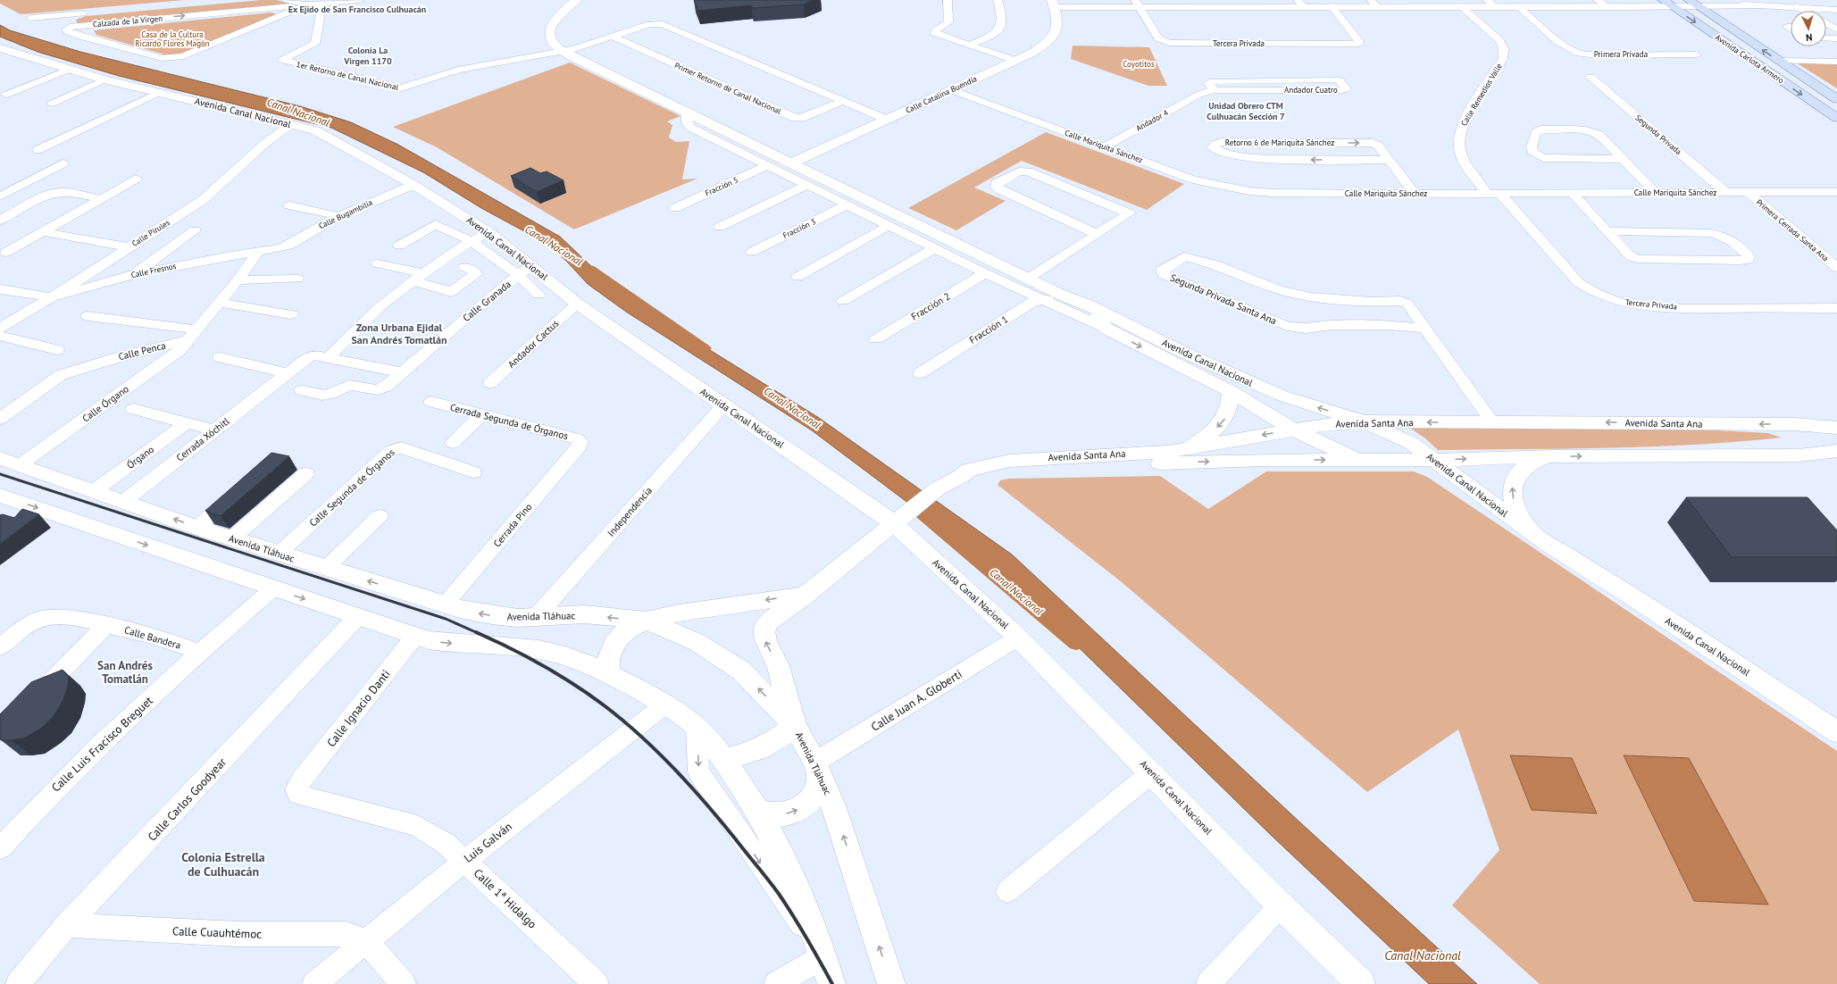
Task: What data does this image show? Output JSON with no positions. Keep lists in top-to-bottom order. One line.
{"streets":{"main road":["Avenida Carlota Armero"],"street":["Calzada de la Virgen","Tercera Privada","Primera Privada","1er Retorno de Canal Nacional","Primer Retorno de Canal Nacional","Andador Cuatro","Calle Catalina Buendía","Calle Remedios Valle","Avenida Canal Nacional","Andador 4","Segunda Privada","Retorno 6 de Mariquita Sánchez","Calle Mariquita Sánchez","Fracción 5","Calle Bugambilia","Fracción 3","Primera Cerrada Santa Ana","Calle Pirules","Calle Fresnos","Segunda Privada Santa Ana","Calle Granada","Fracción 2","Fracción 1","Andador Cactus","Calle Penca","Calle Órgano","Cerrada Segunda de Órganos","Avenida Santa Ana","Cerrada Xóchitl","Órgano","Calle Segunda de Órganos","Independencia","Cerrada Pino","Avenida Tláhuac","Calle Bandera","Calle Juan A. Globerti","Calle Ignacio Danti","Calle Luis Fracisco Breguet","Calle Carlos Goodyear","Luis Galván","Calle 1ª Hidalgo","Calle Cuauhtémoc"]},"crossings":[["Calzada de la Virgen","1er Retorno de Canal Nacional"],["Tercera Privada","Calle Mariquita Sánchez"],["1er Retorno de Canal Nacional","Avenida Canal Nacional"],["Andador Cuatro","Andador 4"],["Calle Catalina Buendía","Avenida Canal Nacional"],["Calle Catalina Buendía","Calle Mariquita Sánchez"],["Calle Remedios Valle","Calle Mariquita Sánchez"],["Avenida Canal Nacional","Fracción 5"],["Avenida Canal Nacional","Calle Bugambilia"],["Avenida Canal Nacional","Fracción 3"],["Avenida Canal Nacional","Calle Pirules"],["Avenida Canal Nacional","Calle Granada"],["Avenida Canal Nacional","Fracción 2"],["Avenida Canal Nacional","Fracción 1"],["Avenida Canal Nacional","Andador Cactus"],["Avenida Canal Nacional","Avenida Santa Ana"],["Avenida Canal Nacional","Independencia"],["Avenida Canal Nacional","Calle Juan A. Globerti"],["Andador 4","Calle Mariquita Sánchez"],["Segunda Privada","Calle Mariquita Sánchez"],["Retorno 6 de Mariquita Sánchez","Calle Mariquita Sánchez"],["Calle Mariquita Sánchez","Primera Cerrada Santa Ana"],["Calle Bugambilia","Calle Fresnos"],["Calle Pirules","Calle Fresnos"],["Segunda Privada Santa Ana","Avenida Santa Ana"],["Calle Penca","Calle Órgano"],["Calle Órgano","Avenida Tláhuac"],["Cerrada Segunda de Órganos","Cerrada Pino"],["Avenida Santa Ana","Avenida Tláhuac"],["Cerrada Xóchitl","Avenida Tláhuac"],["Órgano","Avenida Tláhuac"],["Calle Segunda de Órganos","Avenida Tláhuac"],["Independencia","Avenida Tláhuac"],["Cerrada Pino","Avenida Tláhuac"],["Avenida Tláhuac","Calle Juan A. Globerti"],["Calle Bandera","Calle Luis Fracisco Breguet"],["Calle Ignacio Danti","Calle 1ª Hidalgo"],["Calle Carlos Goodyear","Calle Cuauhtémoc"],["Luis Galván","Calle 1ª Hidalgo"],["Luis Galván","Calle Cuauhtémoc"]],"districts":["Ex Ejido de San Francisco Culhuacán","Colonia La Virgen 1170","Unidad Obrero CTM Culhuacán Sección 7","Zona Urbana Ejidal San Andrés Tomatlán","San Andrés Tomatlán","Colonia Estrella de Culhuacán"],"water":["Canal Nacional"],"parks":["Casa de la Cultura Ricardo Flores Magón","Coyotitos"],"north":"bottom"}
